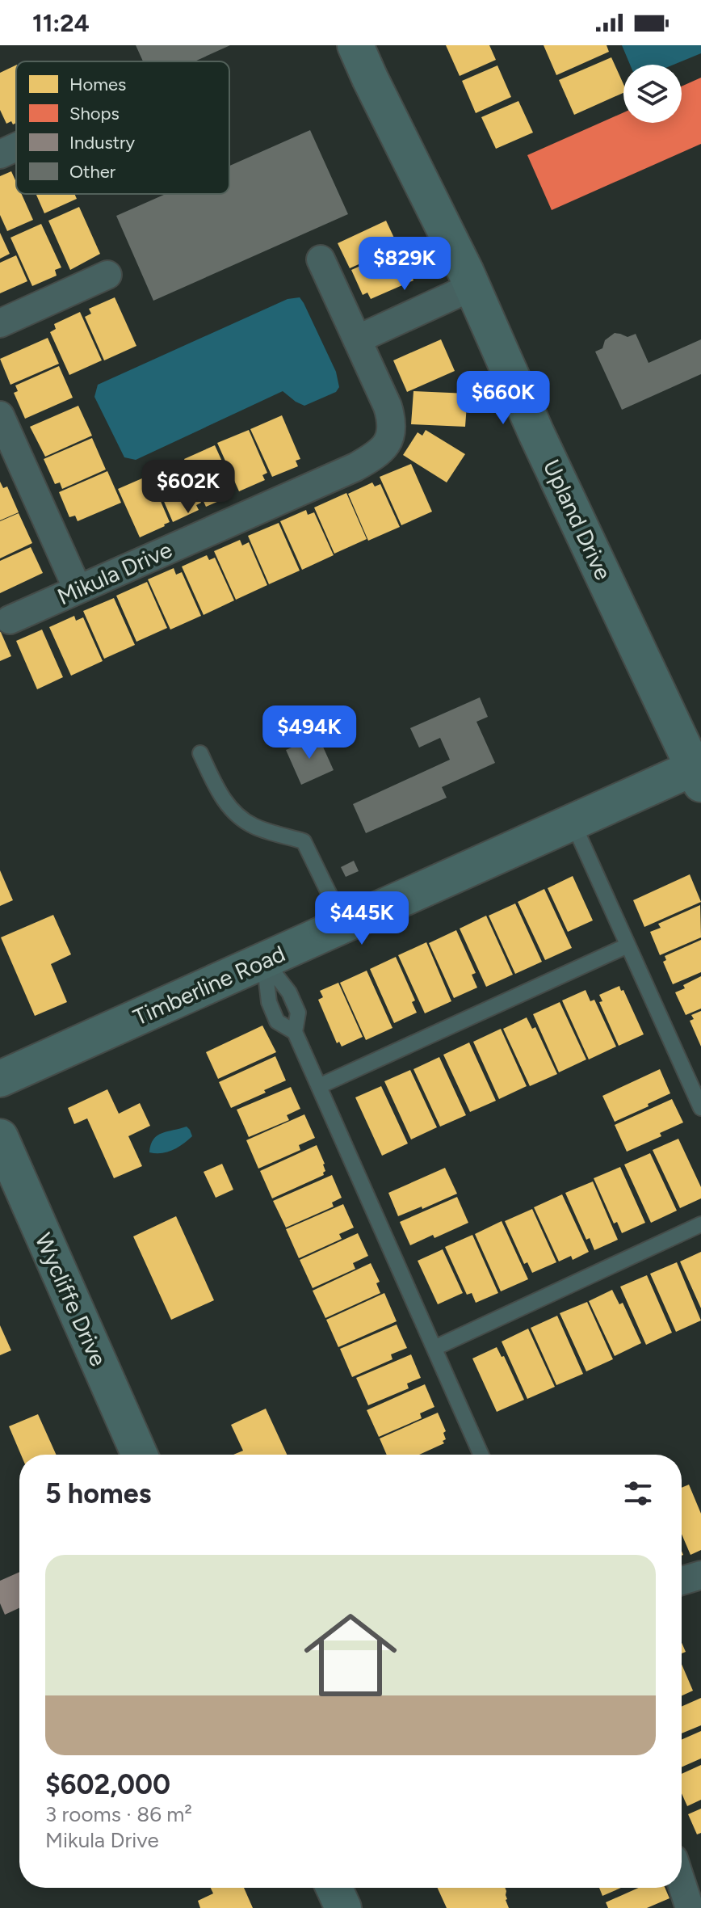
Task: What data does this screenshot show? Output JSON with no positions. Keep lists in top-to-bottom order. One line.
{"streets":{"street":["Upland Drive","Mikula Drive","Timberline Road","Wycliffe Drive"]},"crossings":[["Upland Drive","Timberline Road"]],"legend":["Homes","Shops","Industry","Other"],"page":{"status":"11:24","price":["$829K","$660K","$602K","$494K","$445K"],"heading":"5 homes","list":[{"name":"$602,000","note":"3 rooms · 86 m² · Mikula Drive"}]}}
